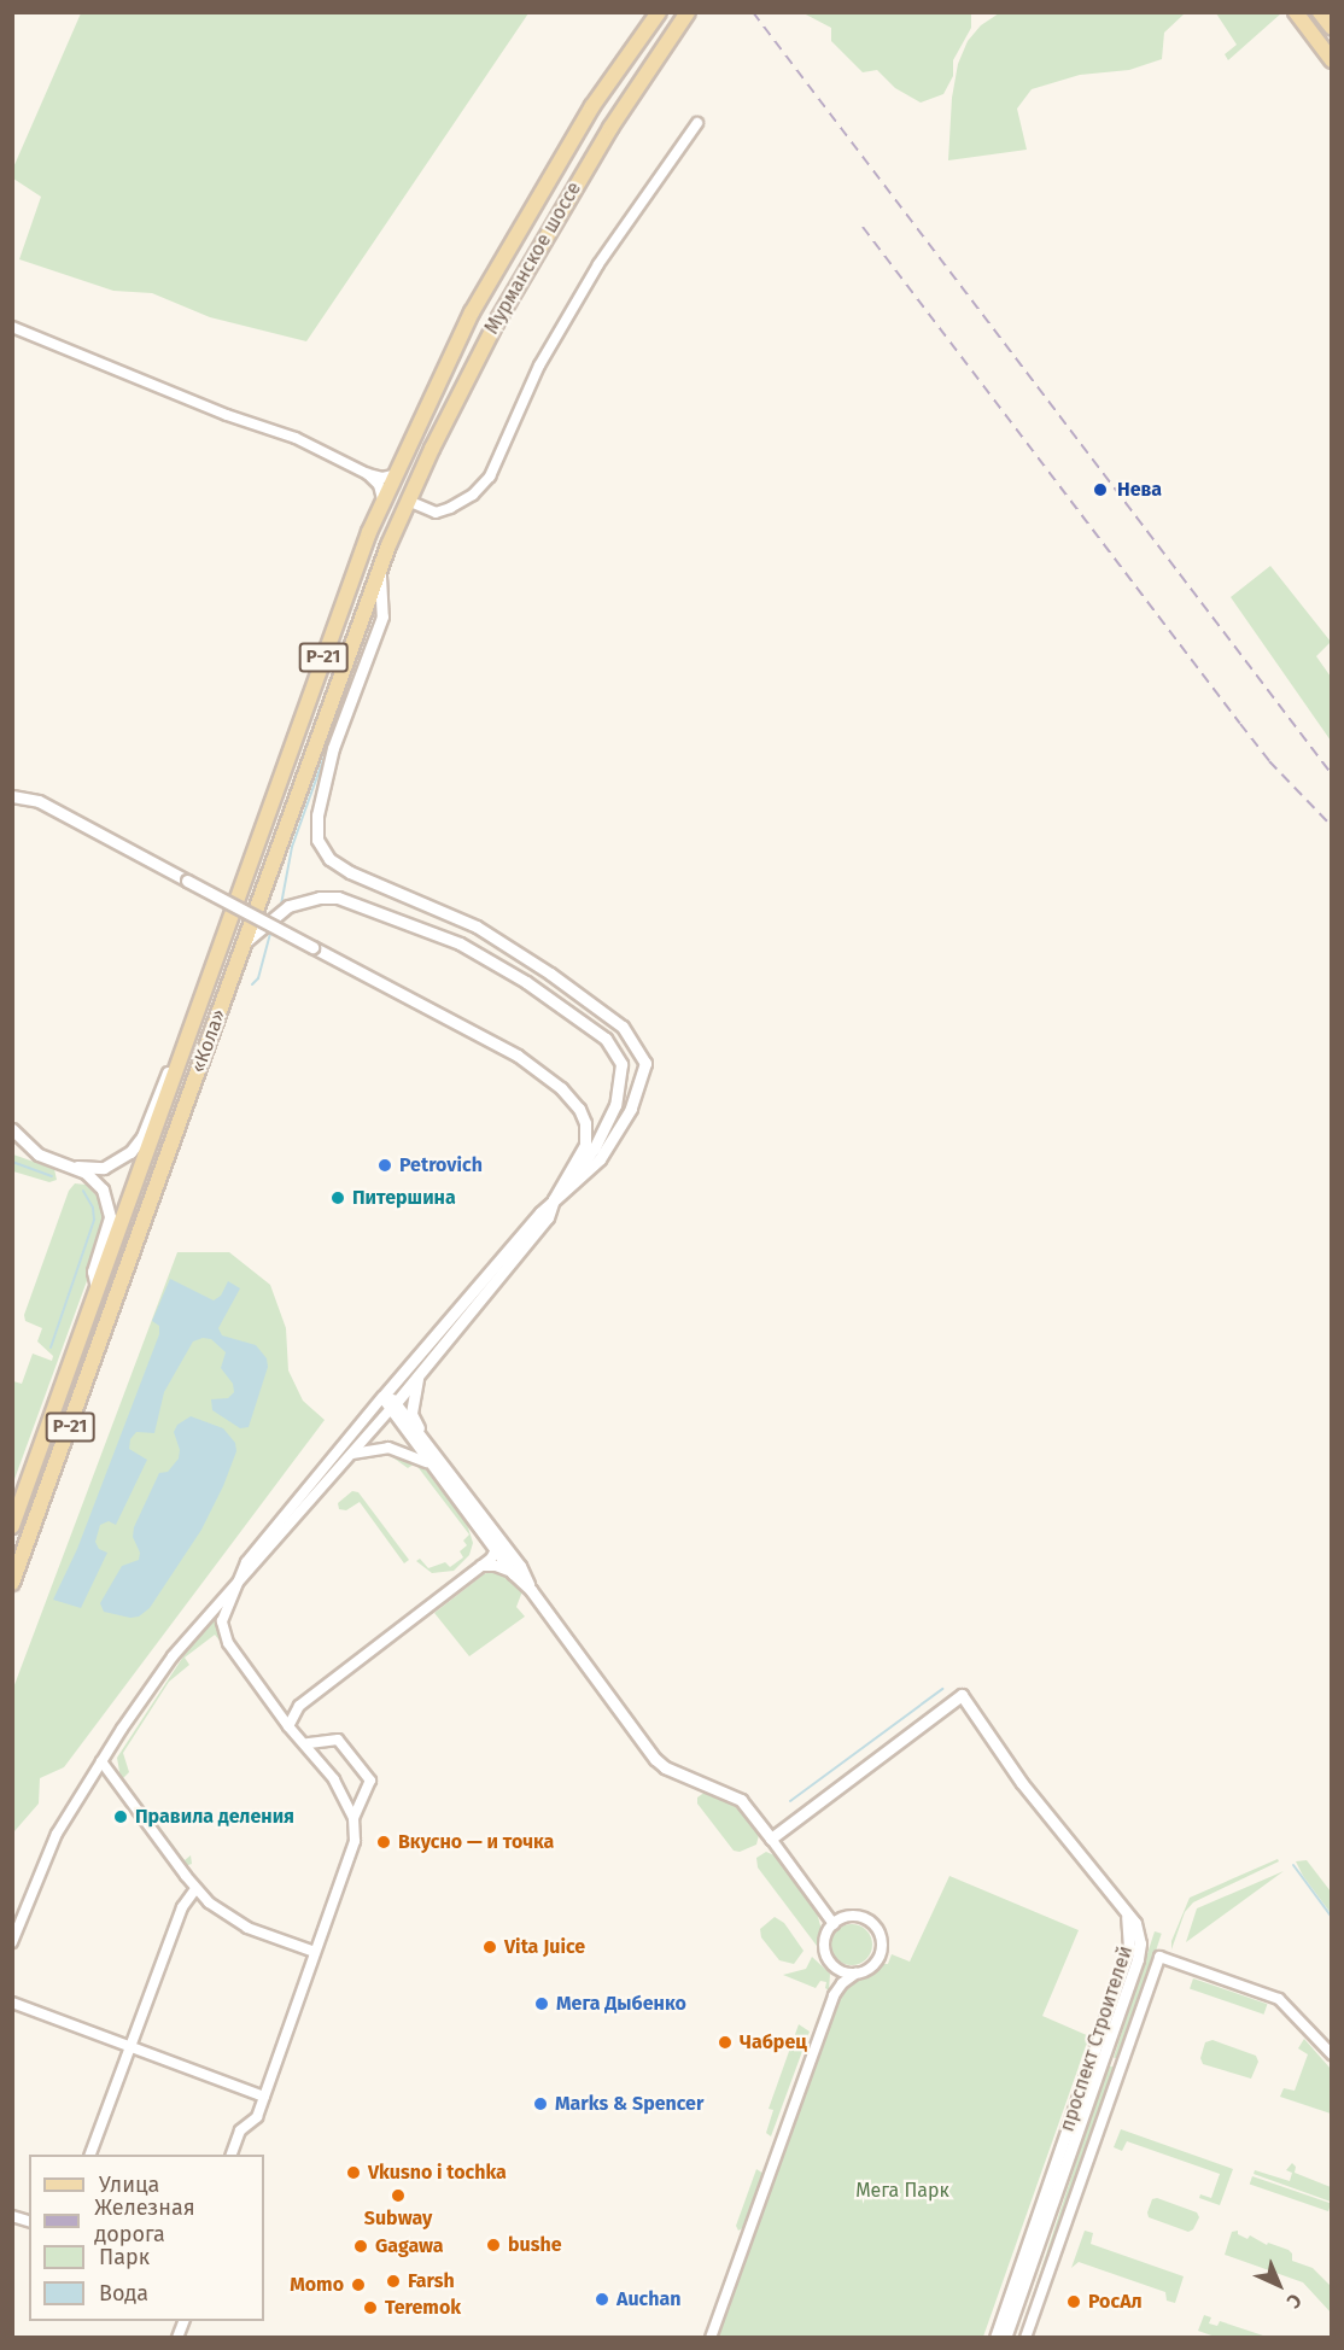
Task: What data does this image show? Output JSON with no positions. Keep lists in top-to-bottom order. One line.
{"streets":{"main road":["Мурманское шоссе","Р-21","«Кола»"],"street":["проспект Строителей"]},"crossings":[["Мурманское шоссе","«Кола»"]],"parks":["Мега Парк"],"places":["Нева","Petrovich","Питершина","Правила деления","Вкусно — и точка","Vita Juice","Мега Дыбенко","Чабрец","Marks & Spencer","Vkusno i tochka","Subway","bushe","Gagawa","Farsh","Momo","Auchan","РосАл","Teremok"],"legend":["Улица","Железная дорога","Парк","Вода"],"north":"bottom right"}
